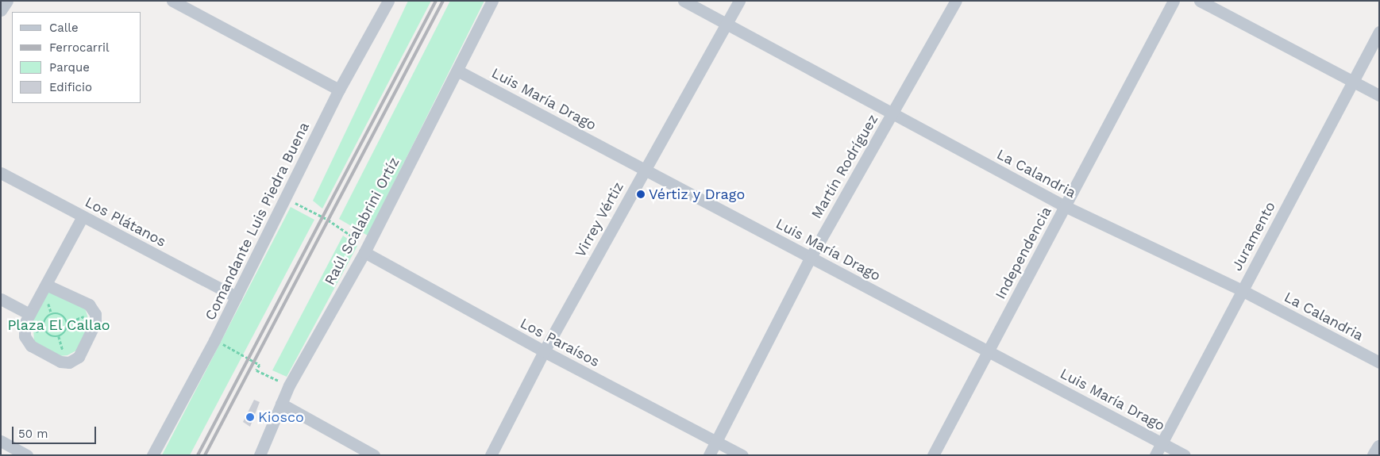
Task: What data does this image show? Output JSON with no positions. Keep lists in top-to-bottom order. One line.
{"streets":{"street":["Luis María Drago","Martín Rodríguez","La Calandria","Virrey Vértiz","Comandante Luis Piedra Buena","Raúl Scalabrini Ortíz","Los Plátanos","Juramento","Independencia","Los Paraísos"]},"crossings":[["Luis María Drago","Martín Rodríguez"],["Luis María Drago","Virrey Vértiz"],["Luis María Drago","Raúl Scalabrini Ortíz"],["Luis María Drago","Juramento"],["Luis María Drago","Independencia"],["Martín Rodríguez","La Calandria"],["Martín Rodríguez","Los Paraísos"],["La Calandria","Virrey Vértiz"],["La Calandria","Juramento"],["La Calandria","Independencia"],["Virrey Vértiz","Los Paraísos"],["Comandante Luis Piedra Buena","Los Plátanos"],["Raúl Scalabrini Ortíz","Los Paraísos"]],"parks":["Plaza El Callao"],"places":["Vértiz y Drago","Kiosco"],"legend":["Calle","Ferrocarril","Parque","Edificio"],"scale_bar":"50 m"}
